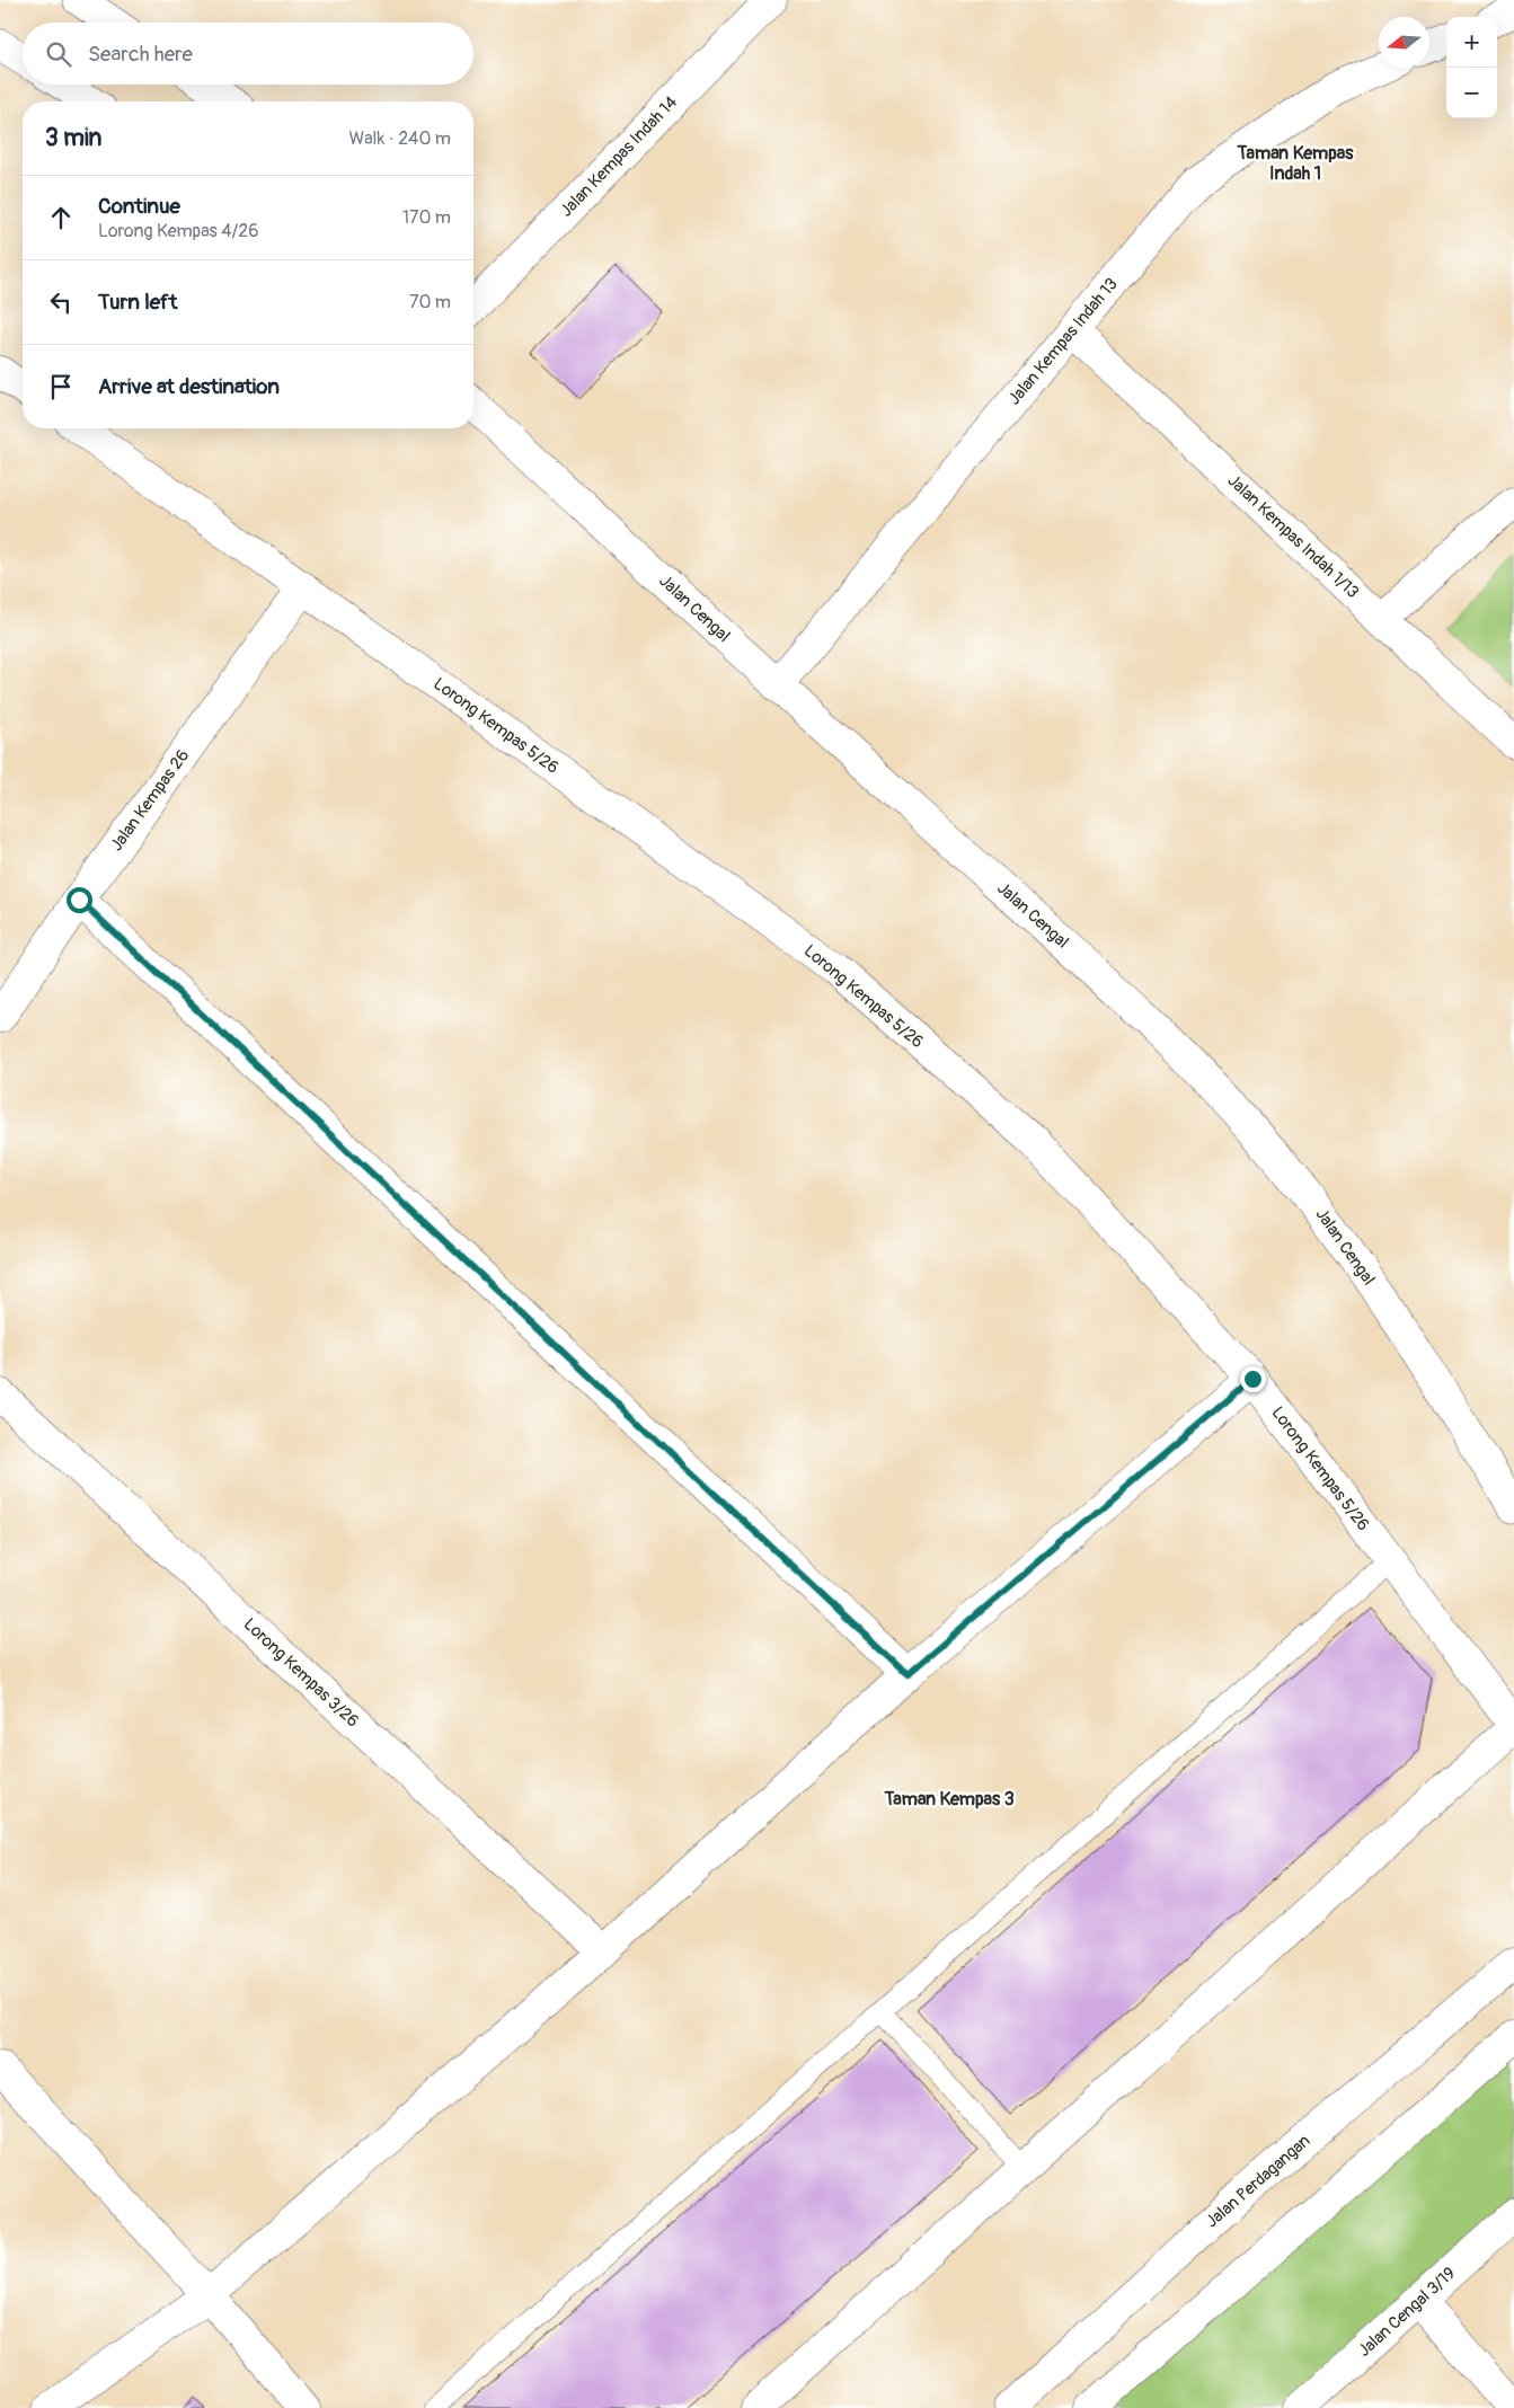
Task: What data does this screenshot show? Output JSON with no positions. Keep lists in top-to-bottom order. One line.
{"streets":{"street":["Jalan Kempas Indah 14","Jalan Kempas Indah 13","Jalan Kempas Indah 1/13","Jalan Cengal","Lorong Kempas 5/26","Jalan Kempas 26","Lorong Kempas 3/26","Jalan Perdagangan","Jalan Cengal 3/19"]},"crossings":[["Jalan Kempas Indah 13","Jalan Kempas Indah 1/13"],["Jalan Kempas Indah 13","Jalan Cengal"],["Lorong Kempas 5/26","Jalan Kempas 26"]],"districts":["Taman Kempas Indah 1","Taman Kempas 3"],"north":"left","page":{"map_buttons":["+","−"],"search":"Search here","heading":["3 min","Walk · 240 m"],"list":[["Continue","Lorong Kempas 4/26","170 m"],["Turn left","70 m"],"Arrive at destination"]}}
